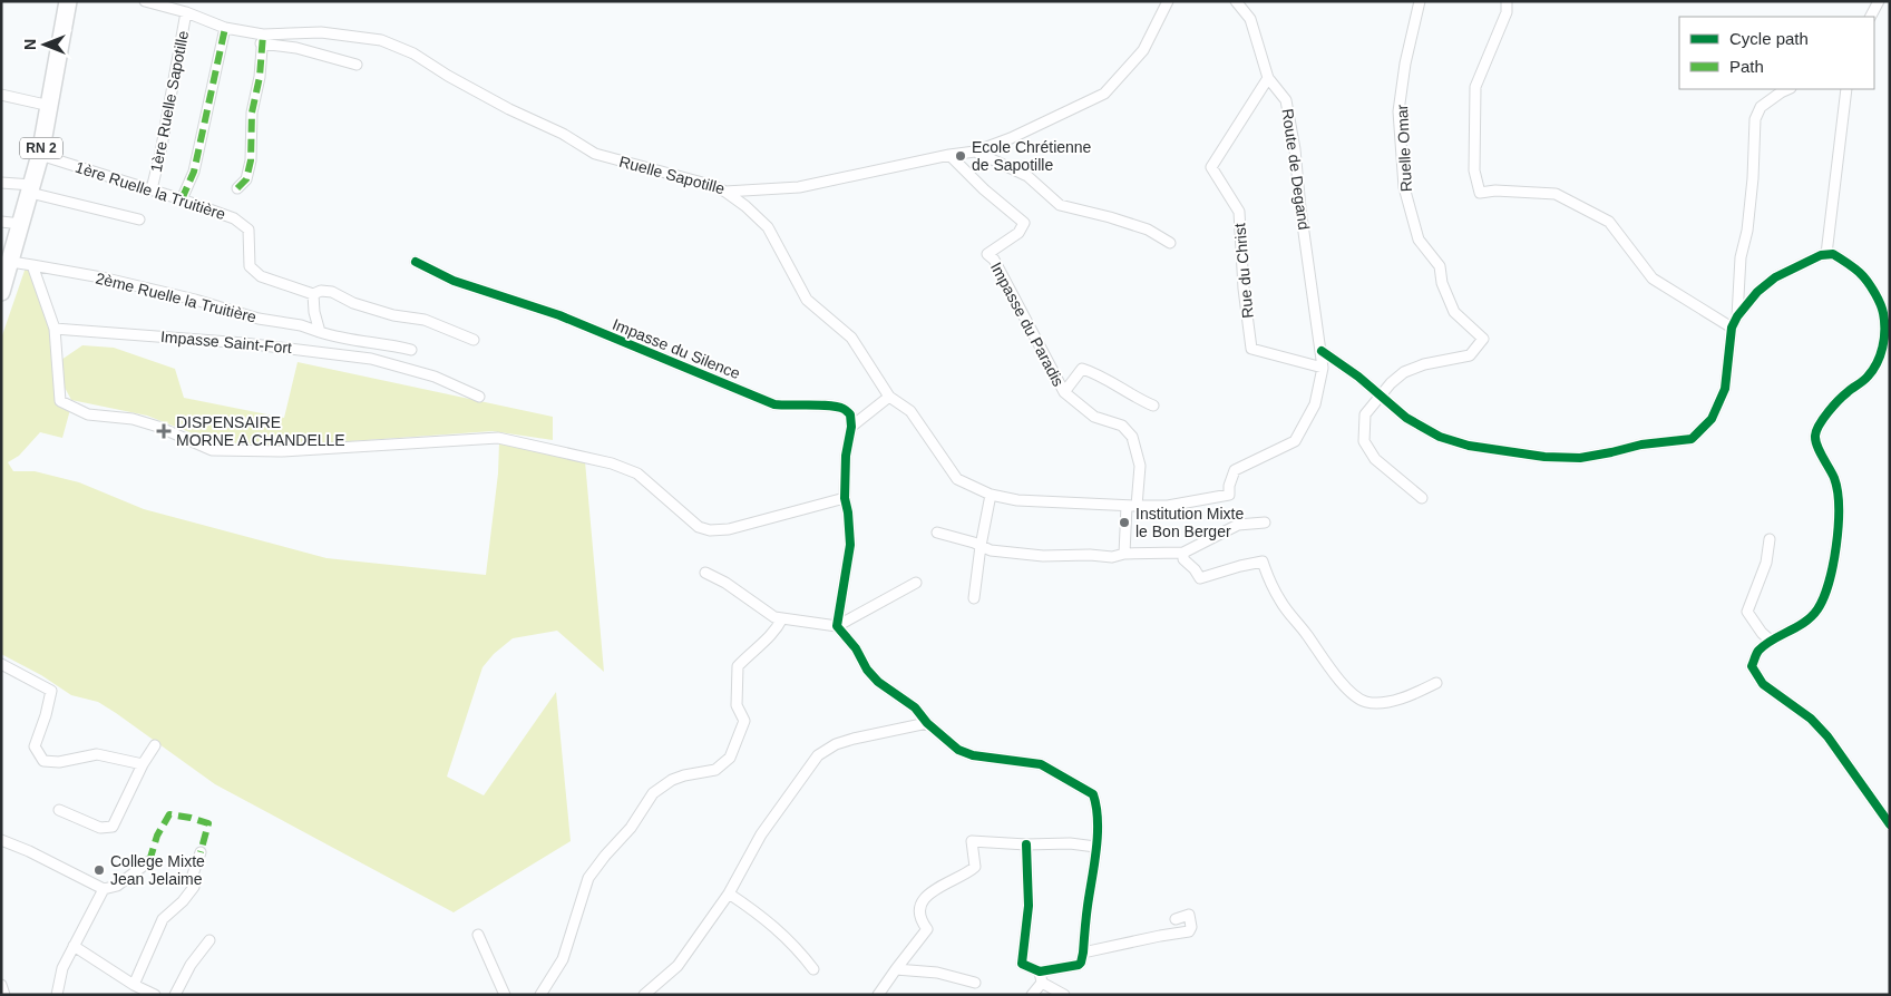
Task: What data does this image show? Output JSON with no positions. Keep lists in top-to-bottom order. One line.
{"streets":{"main road":["RN 2"],"street":["1ère Ruelle Sapotille","Ruelle Omar","Route de Degand","Ruelle Sapotille","1ère Ruelle la Truitière","Rue du Christ","2ème Ruelle la Truitière","Impasse du Paradis","Impasse Saint-Fort","Impasse du Silence"]},"crossings":[["1ère Ruelle Sapotille","Ruelle Sapotille"],["1ère Ruelle Sapotille","1ère Ruelle la Truitière"],["RN 2","1ère Ruelle la Truitière"],["Route de Degand","Rue du Christ"],["Route de Degand","Impasse du Paradis"],["Ruelle Sapotille","Impasse du Paradis"]],"places":{"other":["Ecole Chrétienne de Sapotille","Institution Mixte le Bon Berger","College Mixte Jean Jelaime"],"health":["DISPENSAIRE MORNE A CHANDELLE"]},"legend":["Cycle path","Path"],"north":"left"}
